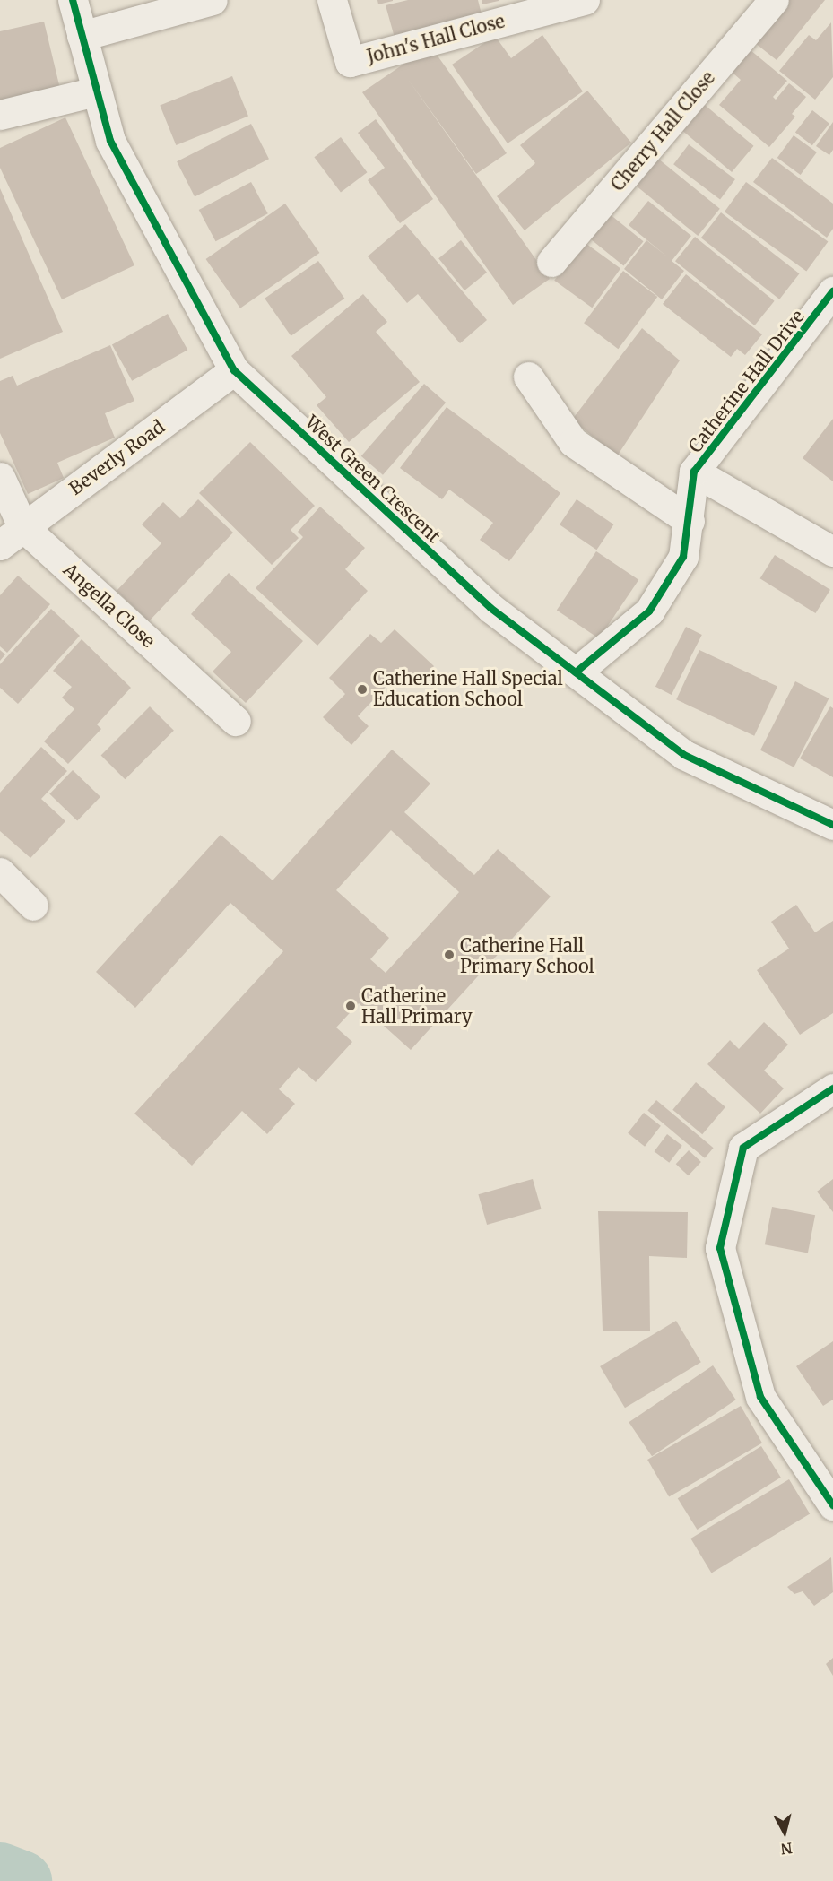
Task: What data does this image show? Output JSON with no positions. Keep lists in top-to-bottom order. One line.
{"streets":{"street":["John's Hall Close","Cherry Hall Close","Catherine Hall Drive","Beverly Road","West Green Crescent","Angella Close"]},"crossings":[["Catherine Hall Drive","West Green Crescent"],["Beverly Road","West Green Crescent"],["Beverly Road","Angella Close"]],"places":["Catherine Hall Special Education School","Catherine Hall Primary School","Catherine Hall Primary"],"north":"bottom"}
